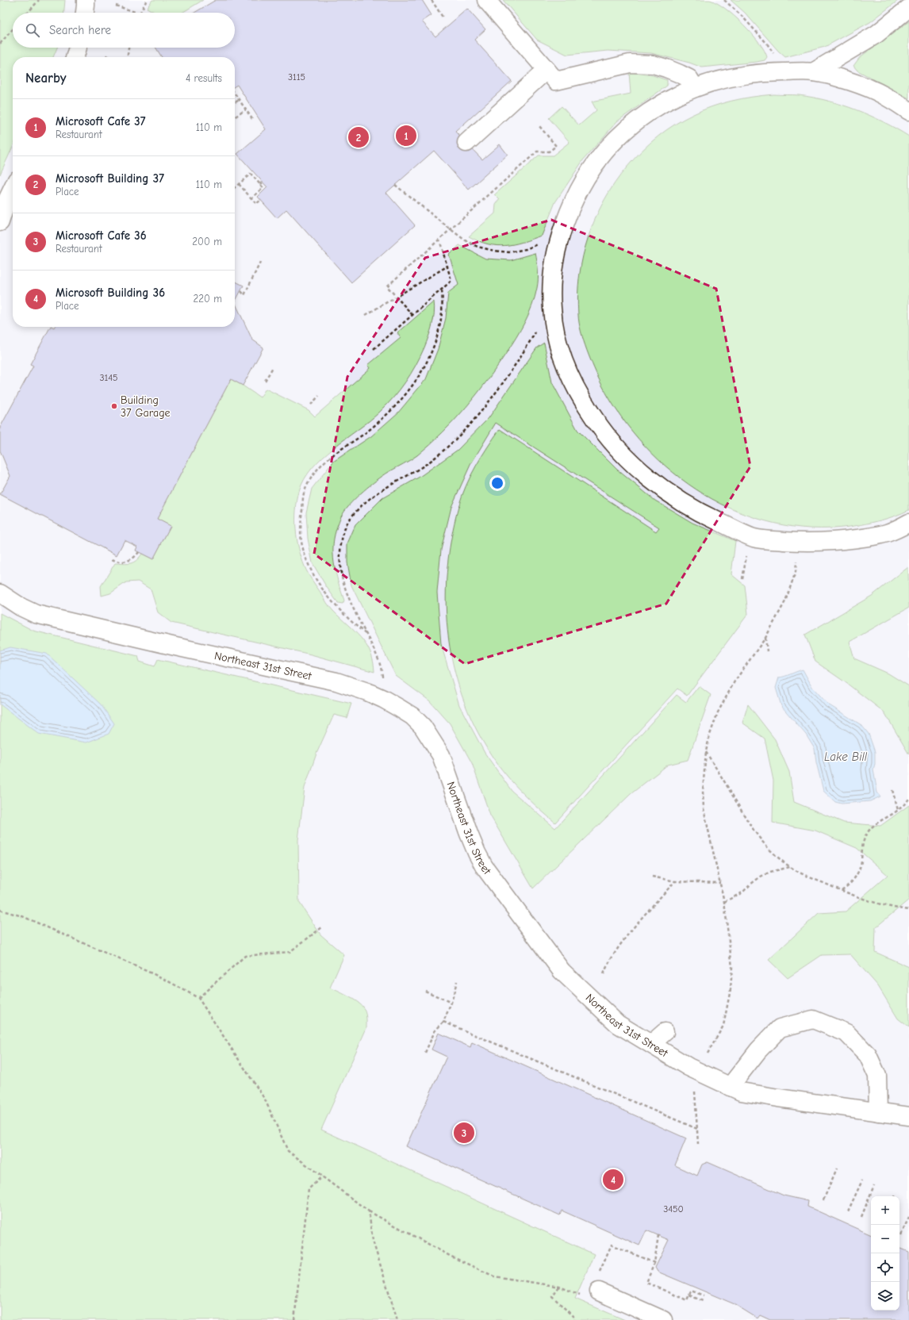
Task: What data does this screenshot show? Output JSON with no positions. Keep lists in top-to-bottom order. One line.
{"streets":{"street":["Northeast 31st Street"]},"water":["Lake Bill"],"places":["Building 37 Garage"],"house_numbers":["3115","3145","3450"],"page":{"search":"Search here","heading":["Nearby","4 results"],"list":[{"mark":"1","name":"Microsoft Cafe 37","note":"Restaurant","value":"110 m"},{"mark":"2","name":"Microsoft Building 37","note":"Place","value":"110 m"},{"mark":"3","name":"Microsoft Cafe 36","note":"Restaurant","value":"200 m"},{"mark":"4","name":"Microsoft Building 36","note":"Place","value":"220 m"}],"pins":["1","2","3","4"],"map_buttons":["+","−"]}}
